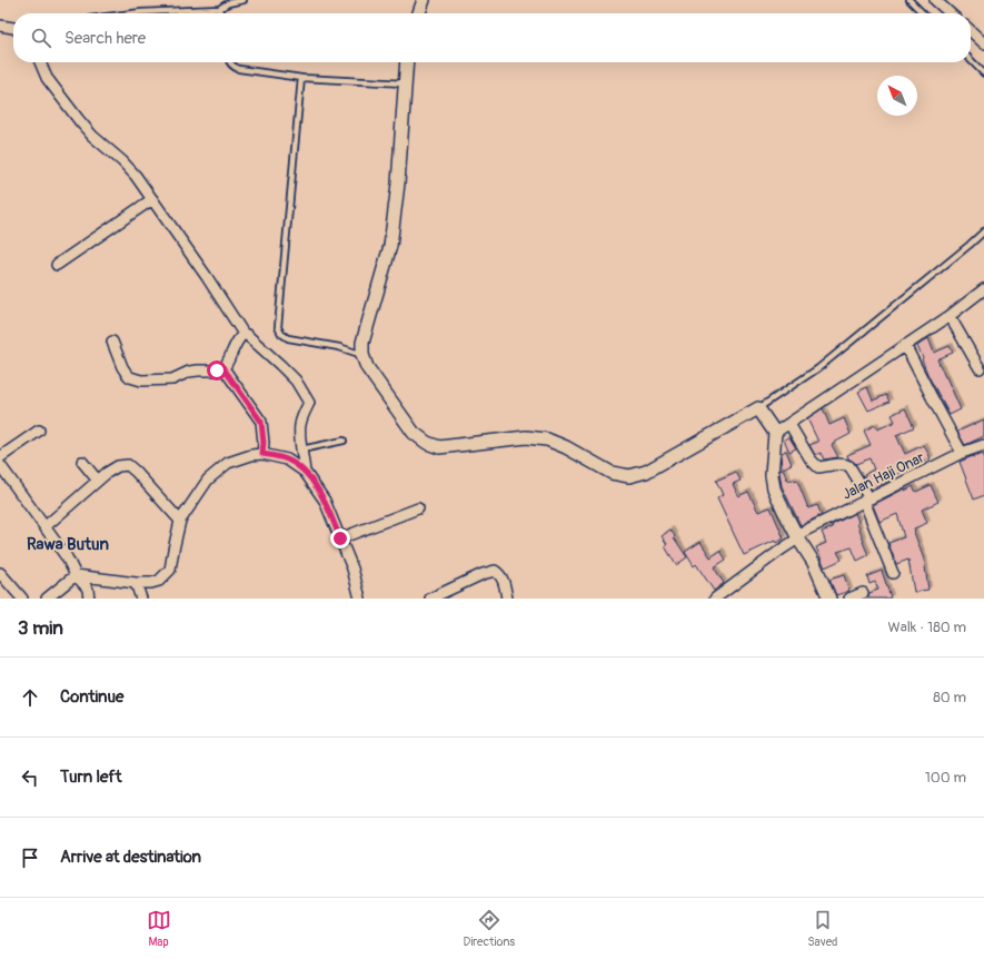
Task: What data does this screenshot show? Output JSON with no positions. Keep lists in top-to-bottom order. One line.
{"streets":{"street":["Jalan Haji Onar"]},"districts":["Rawa Butun"],"north":"top left","page":{"search":"Search here","heading":["3 min","Walk · 180 m"],"list":[["Continue","80 m"],["Turn left","100 m"],"Arrive at destination"],"nav":["Map","Directions","Saved"]}}
